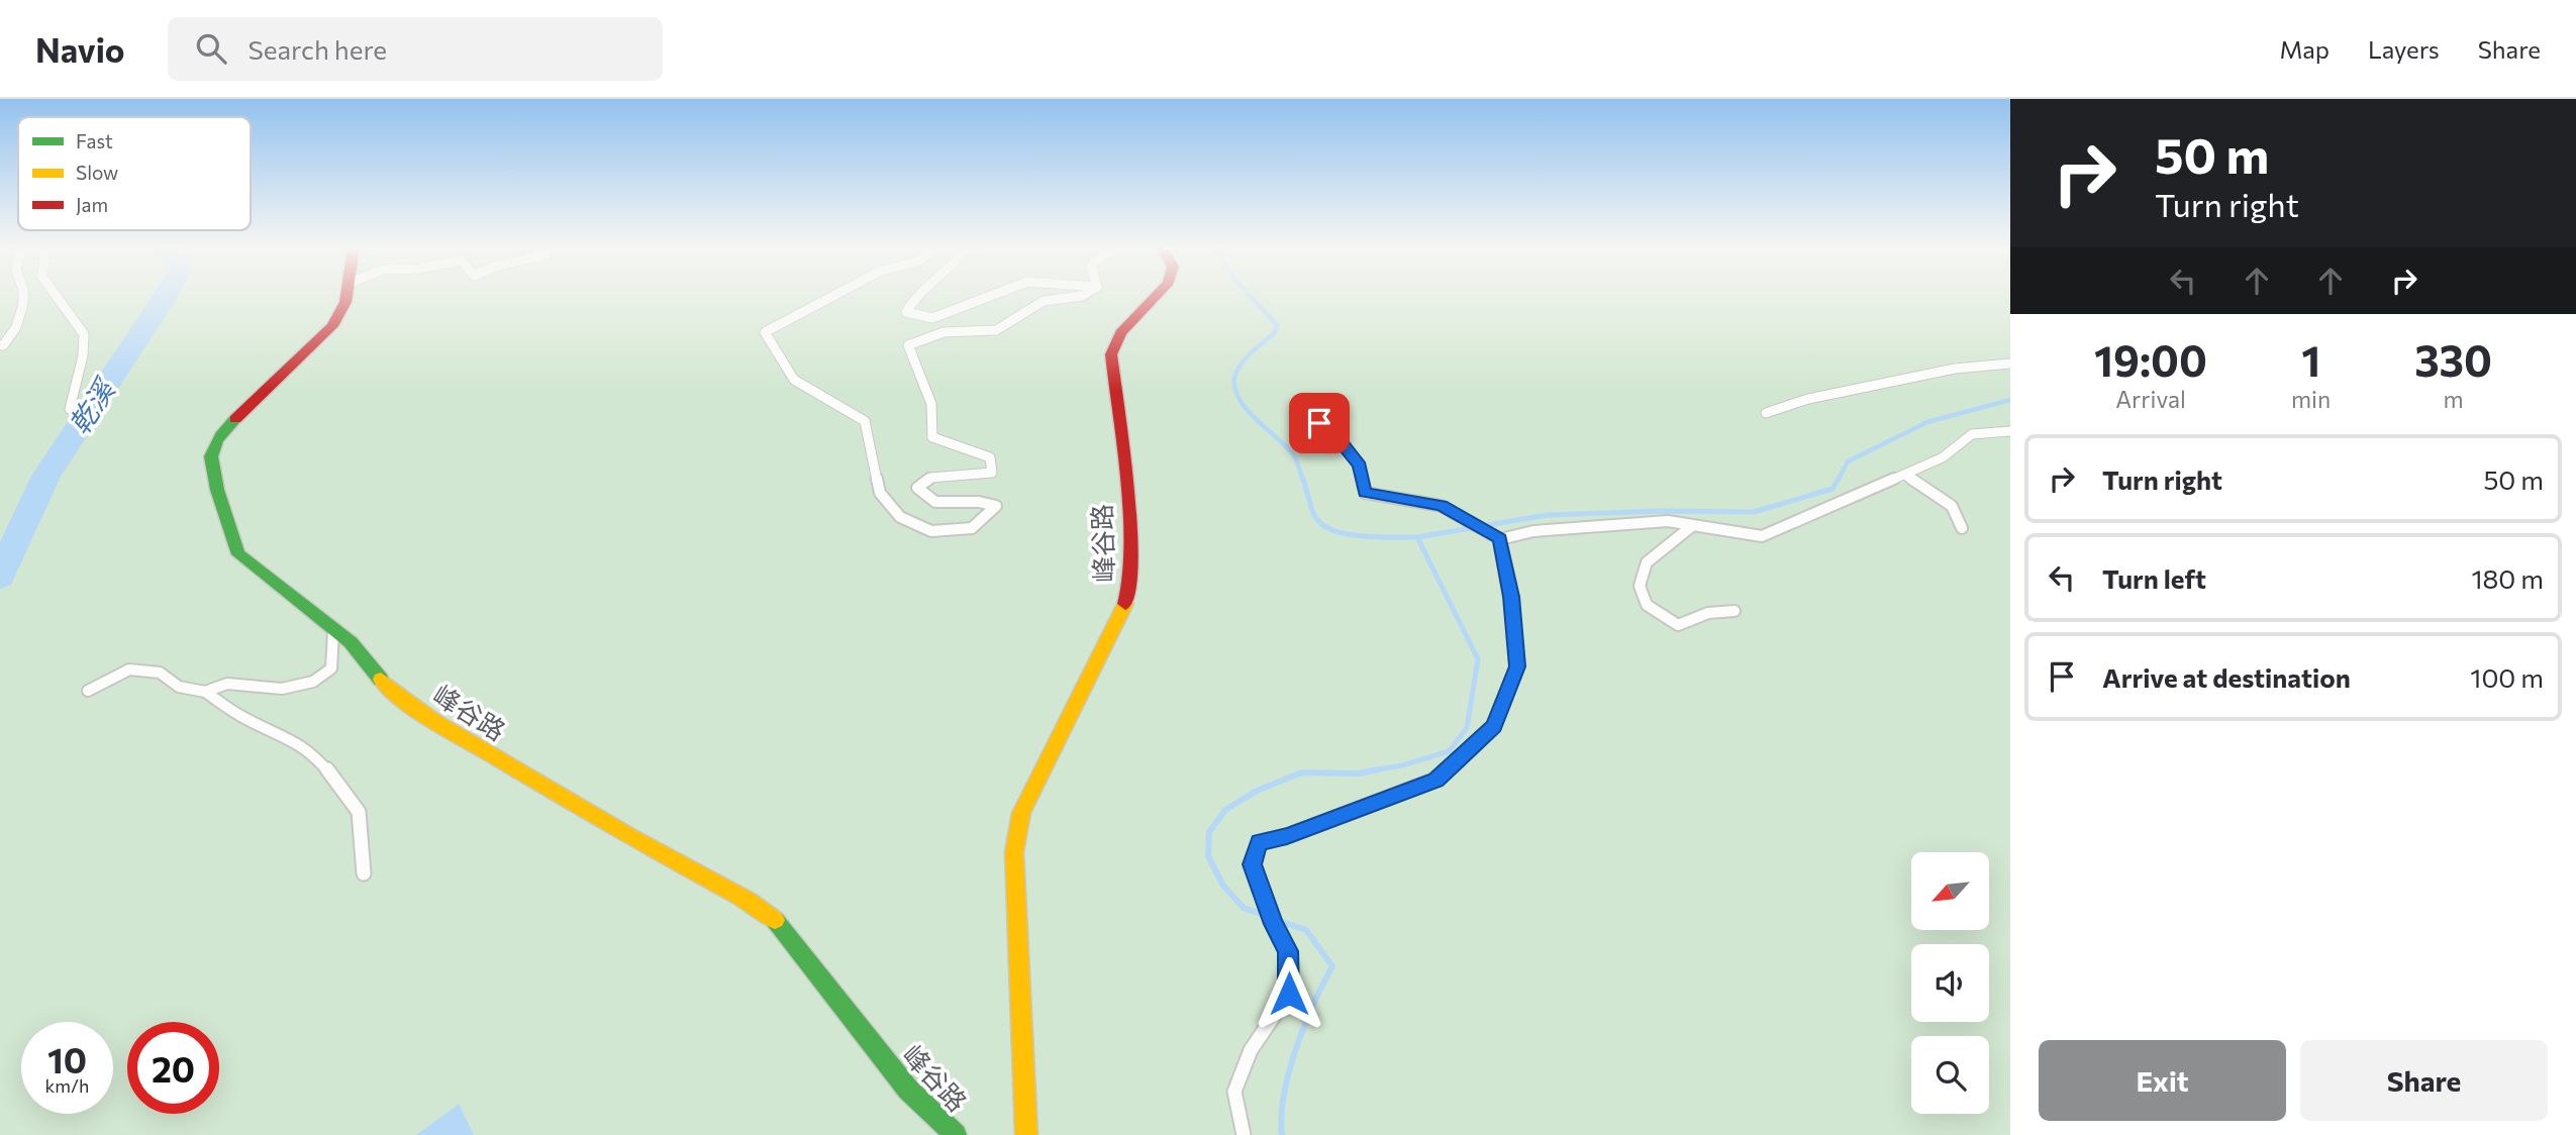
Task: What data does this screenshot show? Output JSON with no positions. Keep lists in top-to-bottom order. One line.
{"streets":{"street":["峰谷路"]},"water":["乾溪"],"legend":["Fast","Slow","Jam"],"north":"bottom left","page":{"header":"Navio","search":"Search here","nav":["Map","Layers","Share"],"turn":["50 m","Turn right"],"eta":["19:00","Arrival","1","min","330","m"],"list":[{"name":"Turn right","value":"50 m"},{"name":"Turn left","value":"180 m"},{"name":"Arrive at destination","value":"100 m"}],"speed":"10 km/h","limit":"20","buttons":["Exit","Share"]}}
